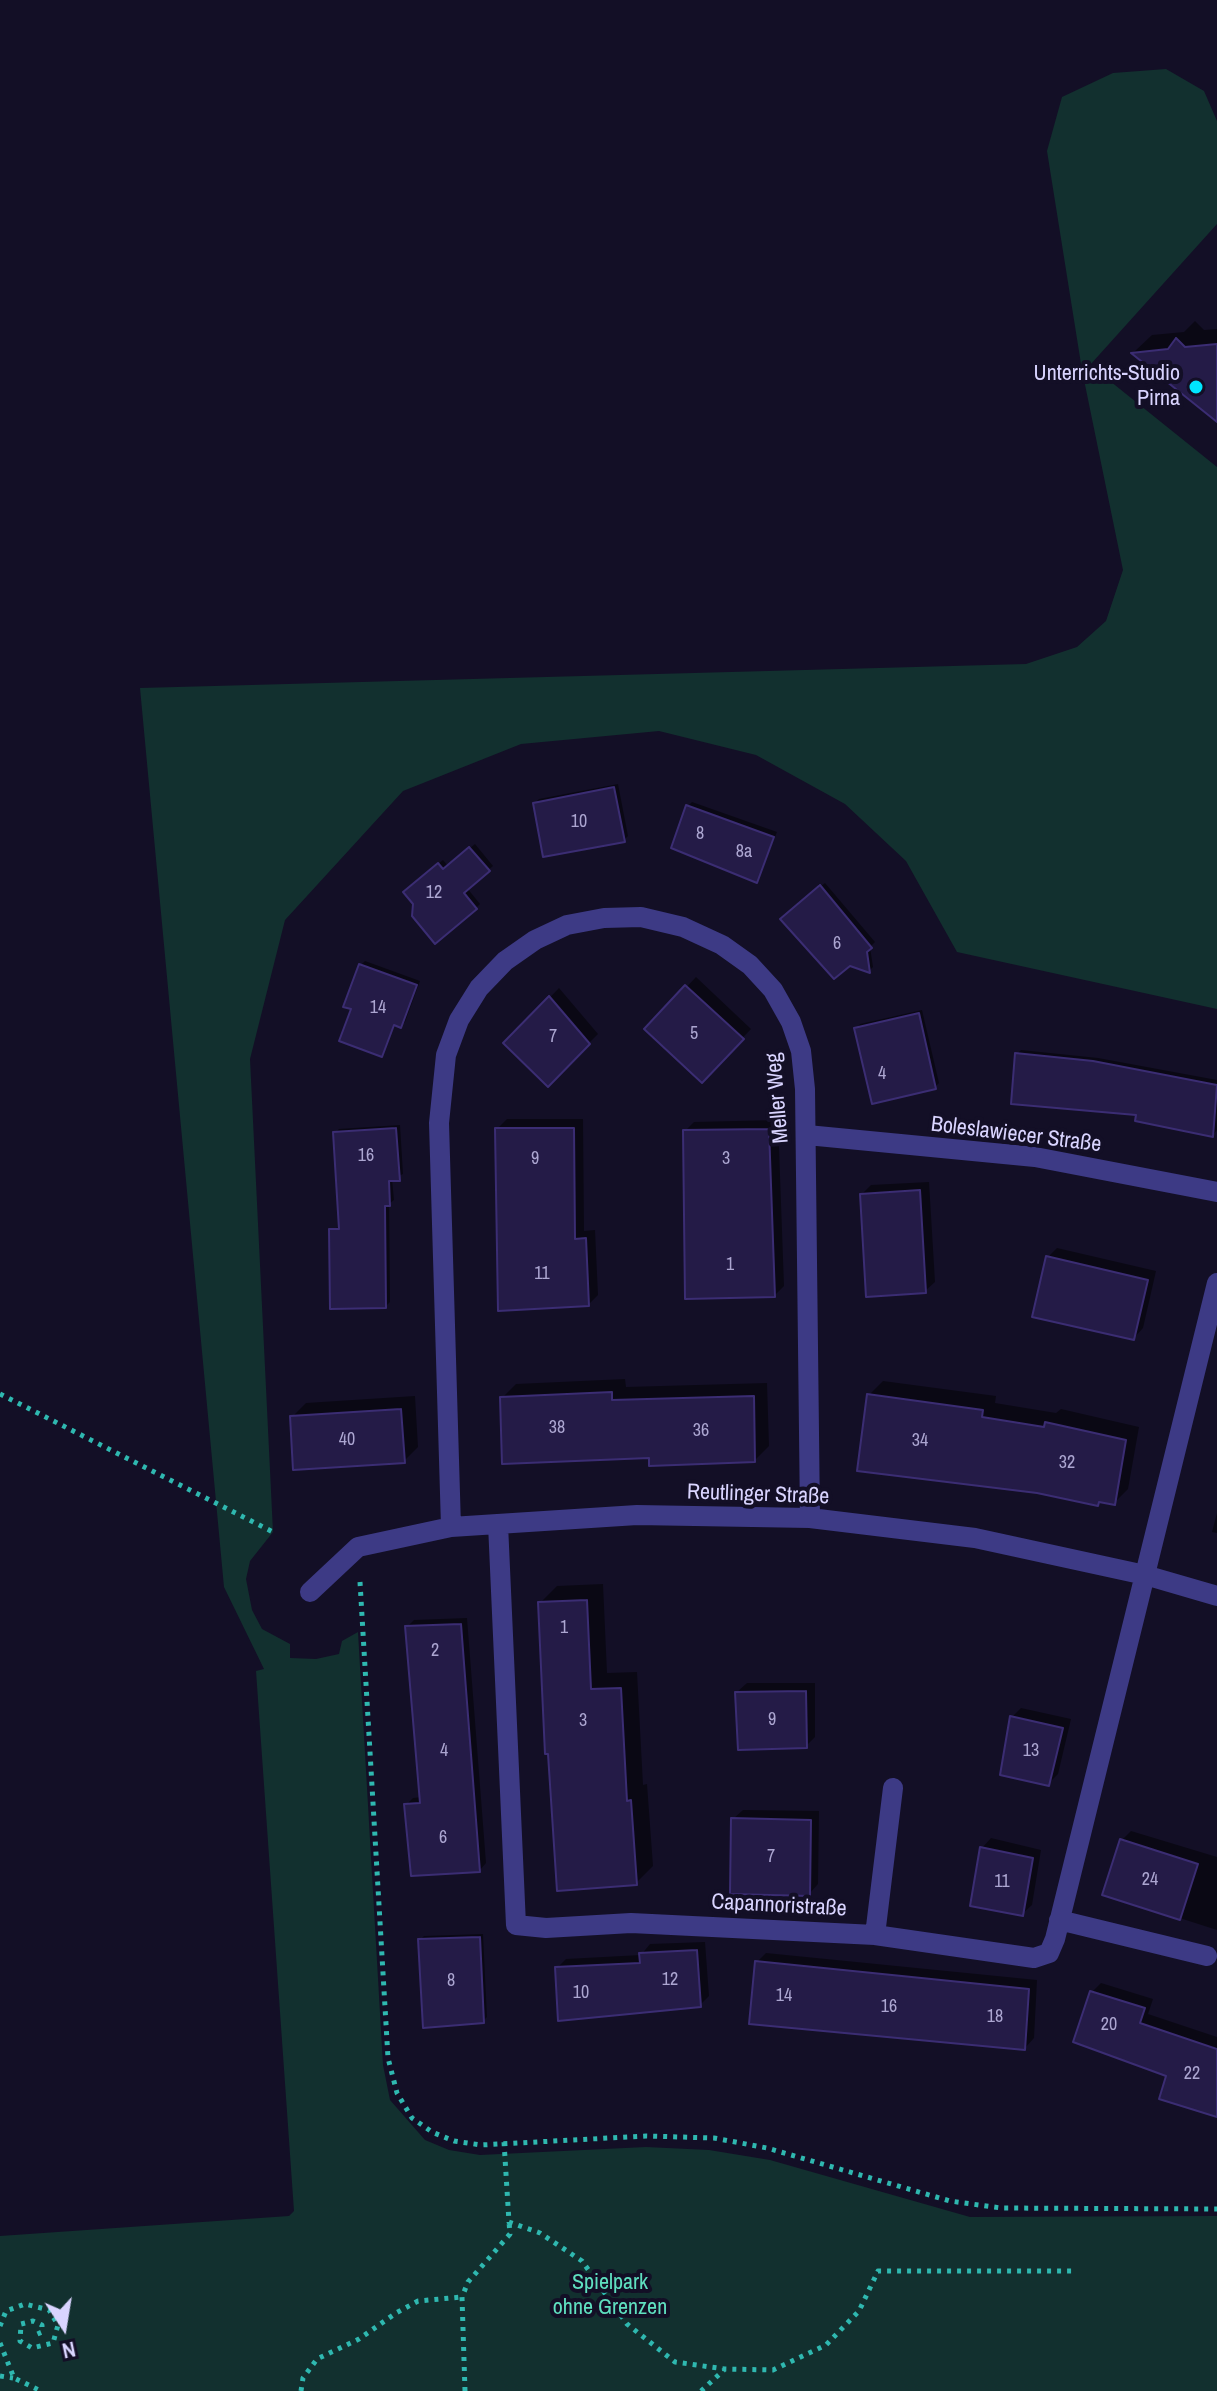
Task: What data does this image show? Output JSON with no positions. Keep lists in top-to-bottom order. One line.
{"streets":{"street":["Meller Weg","Boleslawiecer Straße","Reutlinger Straße","Capannoristraße"]},"crossings":[["Meller Weg","Boleslawiecer Straße"],["Meller Weg","Reutlinger Straße"],["Reutlinger Straße","Capannoristraße"]],"parks":["Spielpark ohne Grenzen"],"places":["Unterrichts-Studio Pirna"],"house_numbers":["10","8","8a","12","6","14","5","7","4","16","9","3","1","11","38","36","40","34","32","1","2","9","3","4","13","6","7","24","11","12","8","10","14","16","18","20","22"],"north":"bottom"}
